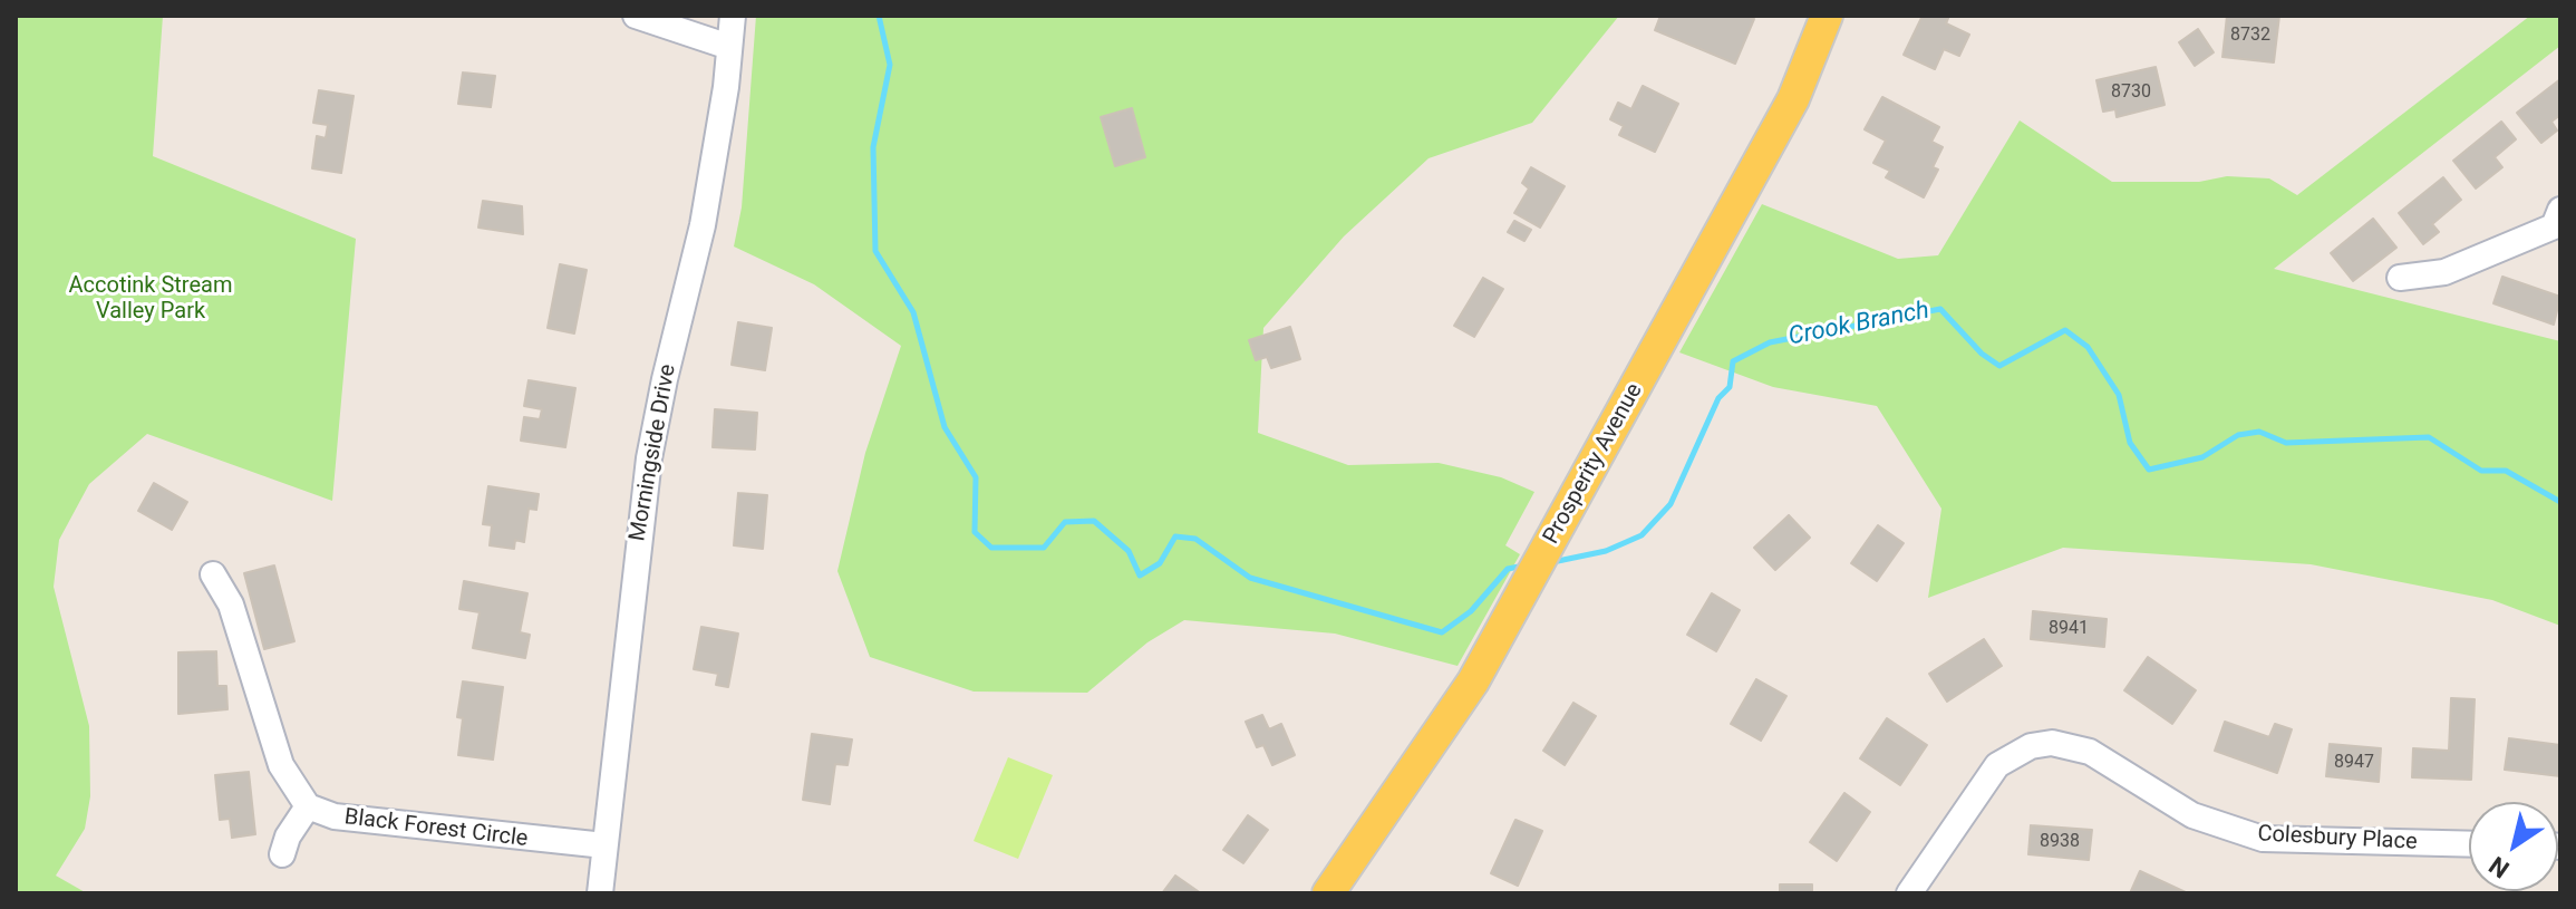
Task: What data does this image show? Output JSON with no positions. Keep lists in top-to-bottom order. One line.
{"streets":{"main road":["Prosperity Avenue"],"street":["Morningside Drive","Black Forest Circle","Colesbury Place"]},"crossings":[["Morningside Drive","Black Forest Circle"]],"water":["Crook Branch"],"parks":["Accotink Stream Valley Park"],"house_numbers":["8732","8730","8941","8947","8938"],"north":"bottom left"}
